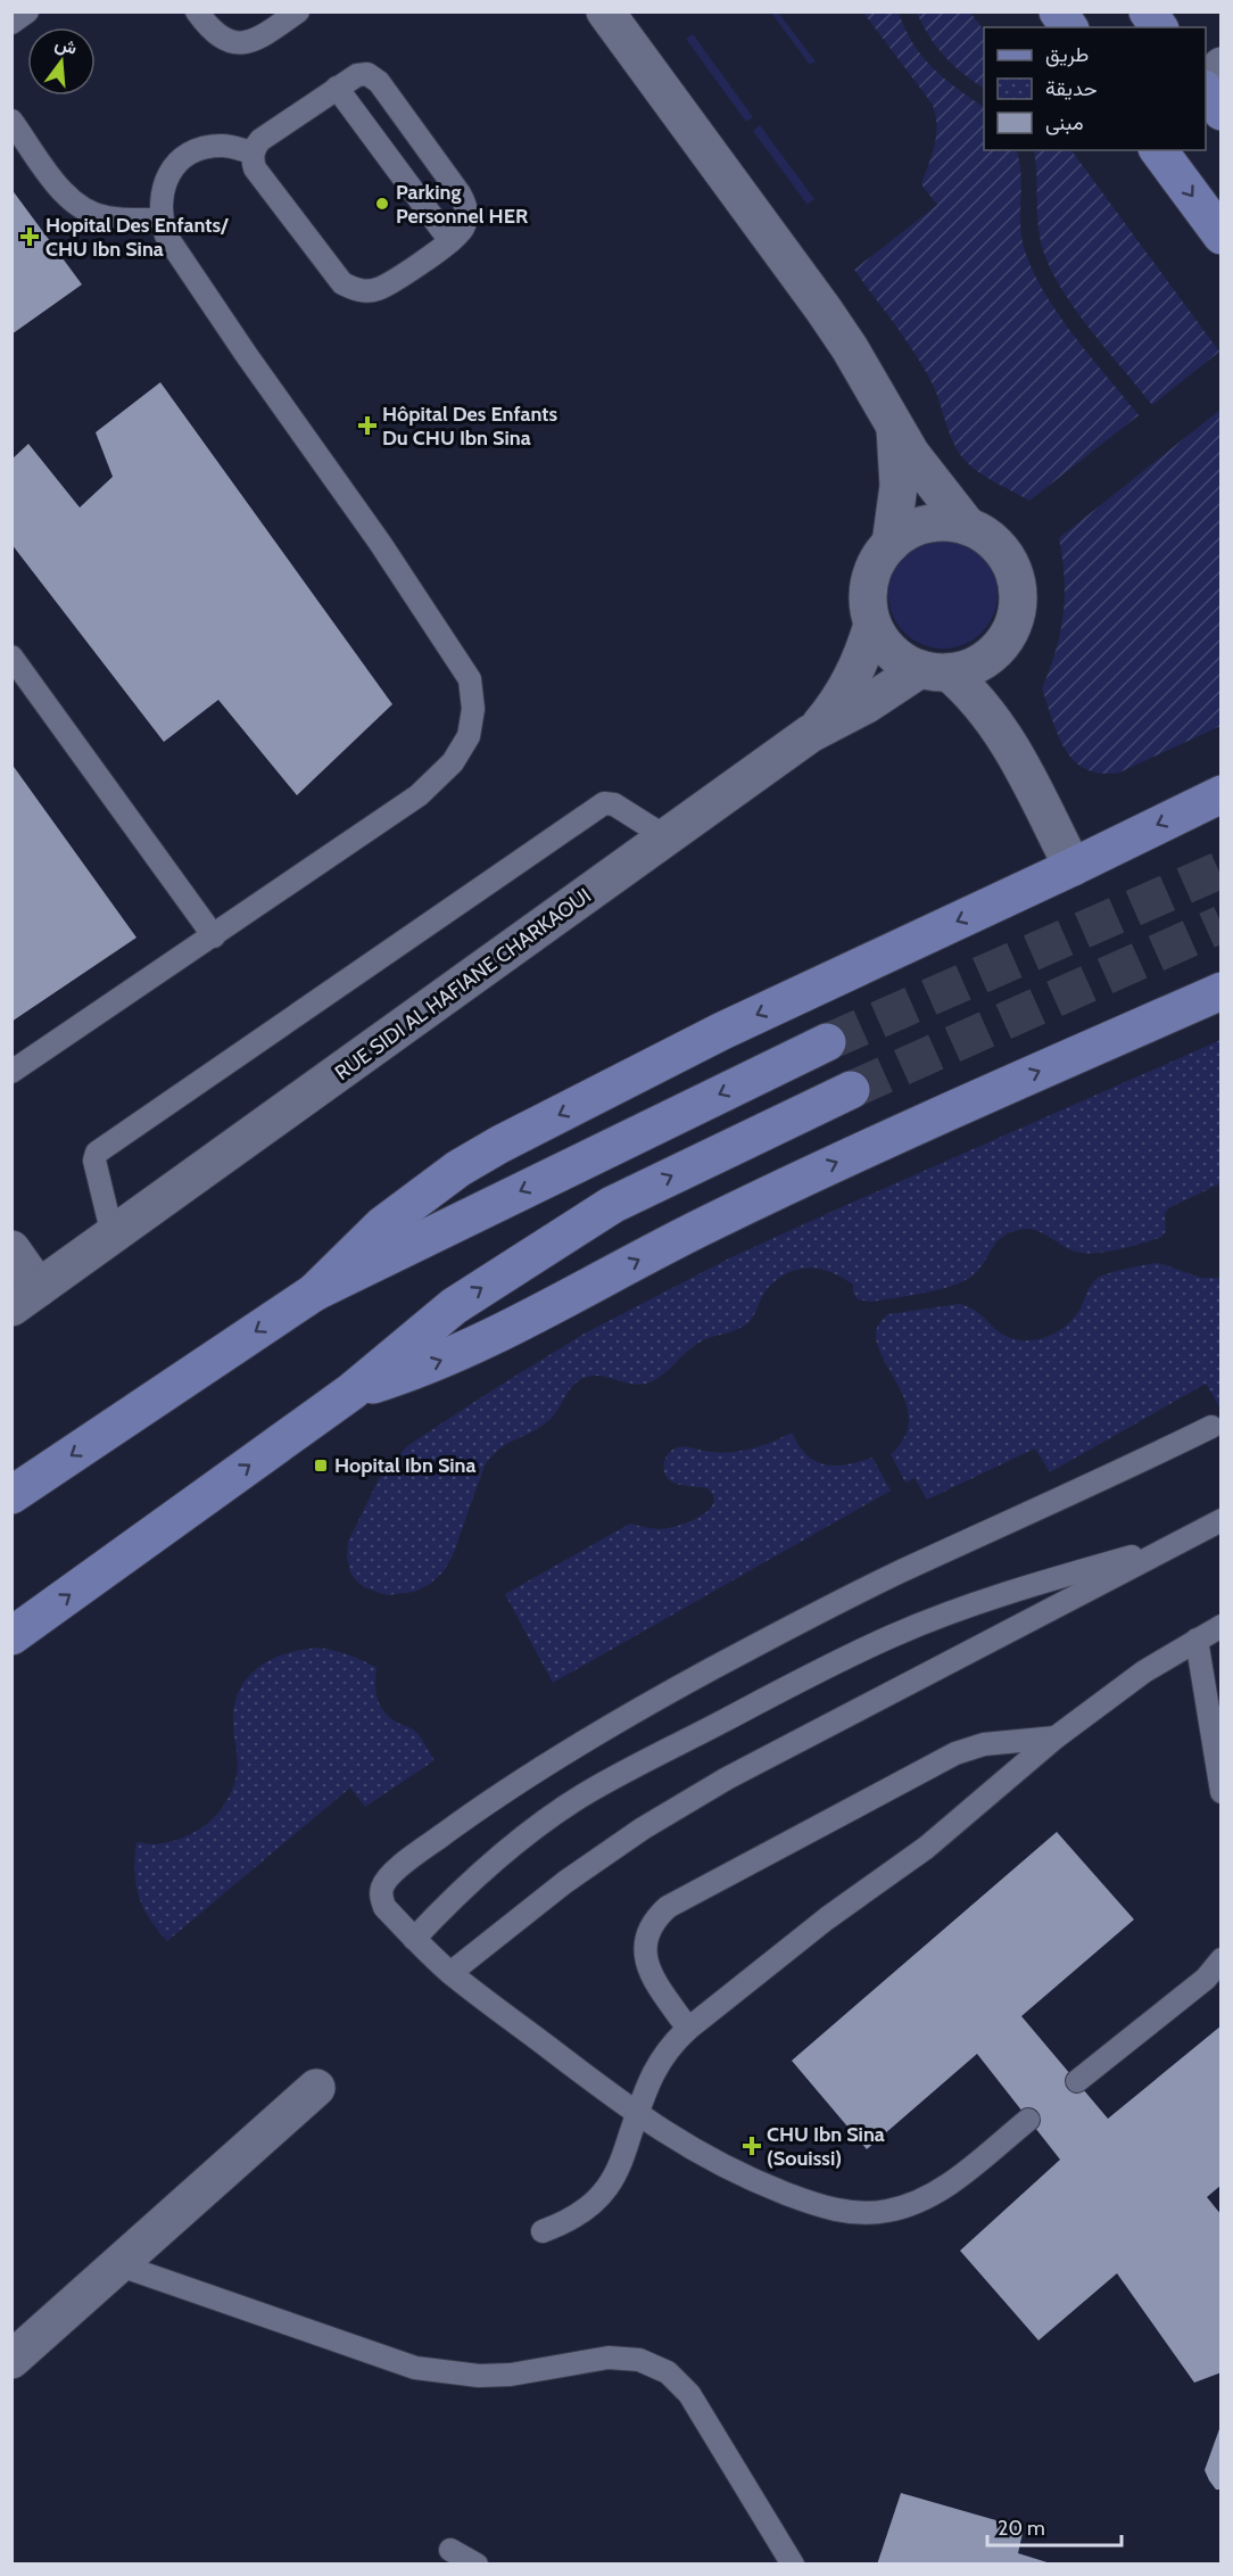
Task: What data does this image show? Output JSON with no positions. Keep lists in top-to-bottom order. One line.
{"streets":{"street":["RUE SIDI AL HAFIANE CHARKAOUI"]},"places":{"other":["Parking Personnel HER"],"health":["Hopital Des Enfants/ CHU Ibn Sina","Hôpital Des Enfants Du CHU Ibn Sina","CHU Ibn Sina (Souissi)"],"transit":["Hopital Ibn Sina"]},"legend":["طريق","حديقة","مبنى"],"scale_bar":"20 m","north":"top"}
